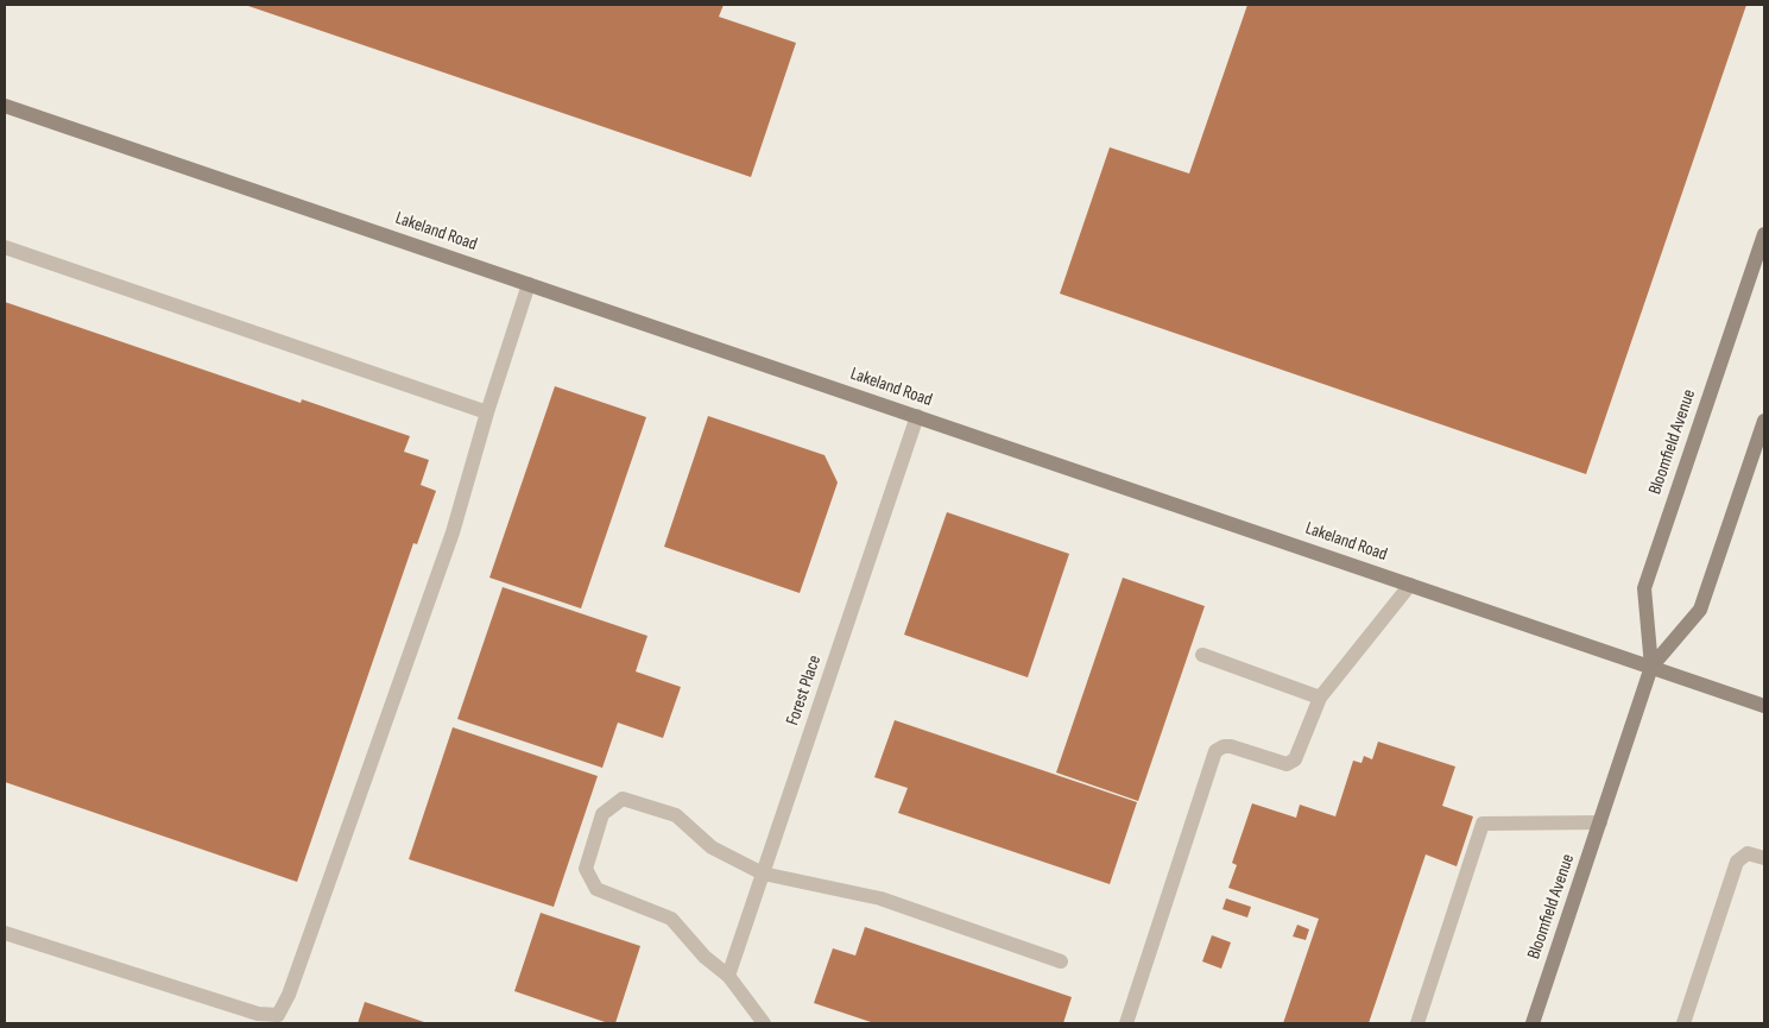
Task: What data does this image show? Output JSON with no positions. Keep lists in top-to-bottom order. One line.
{"streets":{"street":["Lakeland Road","Bloomfield Avenue","Forest Place"]},"crossings":[["Lakeland Road","Bloomfield Avenue"],["Lakeland Road","Forest Place"]]}
